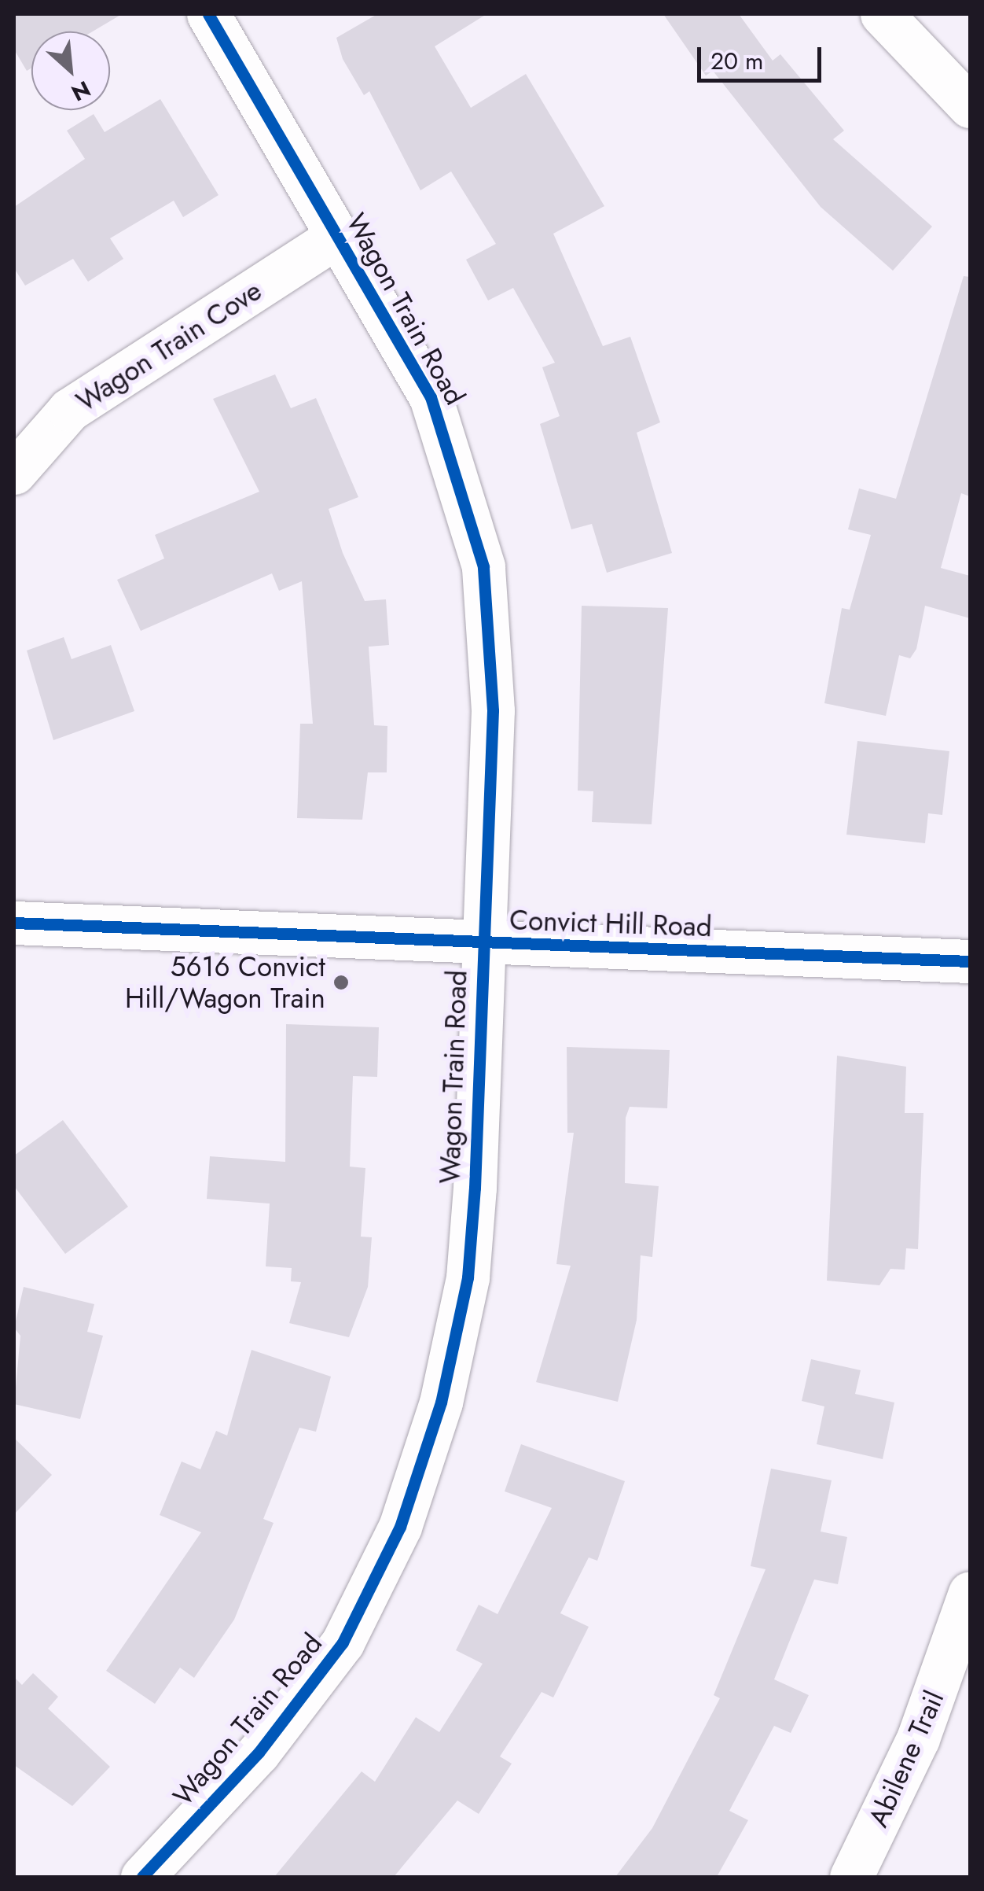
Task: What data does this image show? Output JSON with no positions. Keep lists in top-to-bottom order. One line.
{"streets":{"street":["Wagon Train Road","Wagon Train Cove","Convict Hill Road","Abilene Trail"]},"crossings":[["Wagon Train Road","Wagon Train Cove"],["Wagon Train Road","Convict Hill Road"]],"places":["5616 Convict Hill/Wagon Train"],"scale_bar":"20 m","north":"bottom right"}
